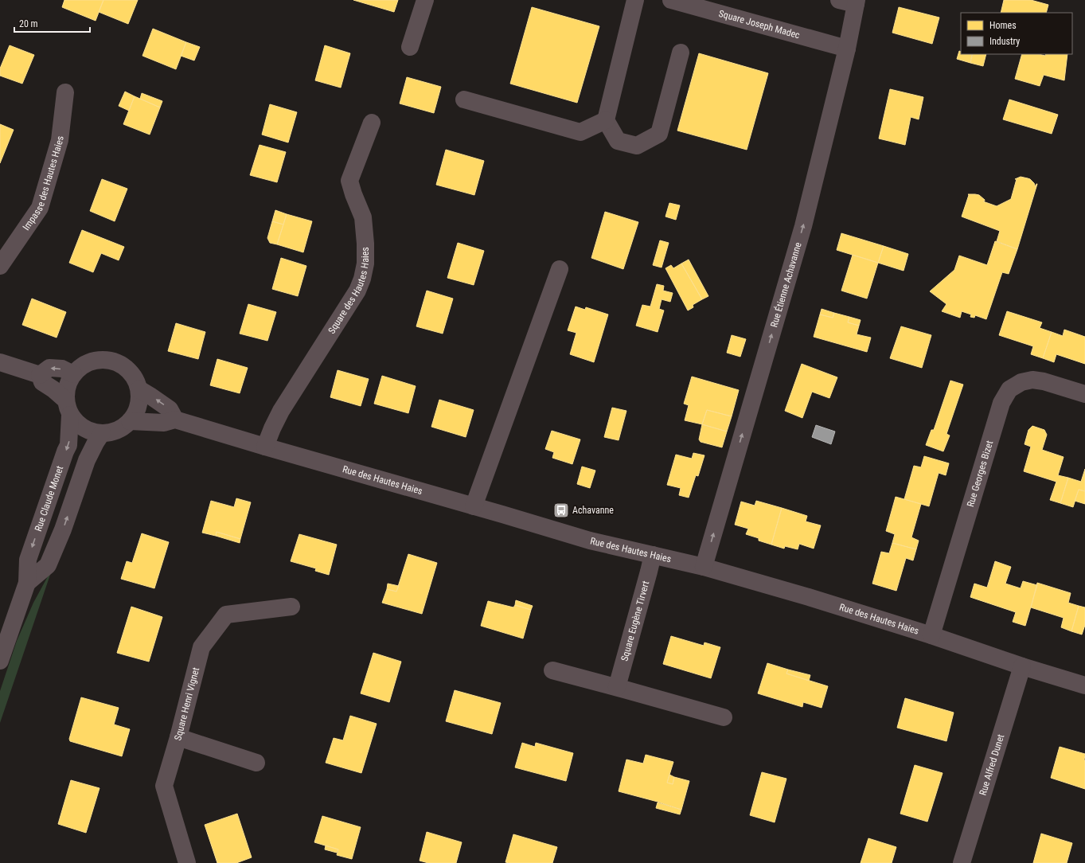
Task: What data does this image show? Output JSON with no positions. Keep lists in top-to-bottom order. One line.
{"streets":{"street":["Square Joseph Madec","Impasse des Hautes Haies","Rue Étienne Achavanne","Square des Hautes Haies","Rue Georges Bizet","Rue des Hautes Haies","Rue Claude Monet","Square Eugène Tirvert","Square Henri Vignet","Rue Alfred Dunet"]},"crossings":[["Square Joseph Madec","Rue Étienne Achavanne"],["Rue Étienne Achavanne","Rue des Hautes Haies"],["Square des Hautes Haies","Rue des Hautes Haies"],["Rue Georges Bizet","Rue des Hautes Haies"],["Rue des Hautes Haies","Rue Claude Monet"],["Rue des Hautes Haies","Square Eugène Tirvert"],["Rue des Hautes Haies","Rue Alfred Dunet"]],"one_way":["Rue Étienne Achavanne"],"places":{"bus stop":["Achavanne"]},"legend":["Homes","Industry"],"scale_bar":"20 m"}
